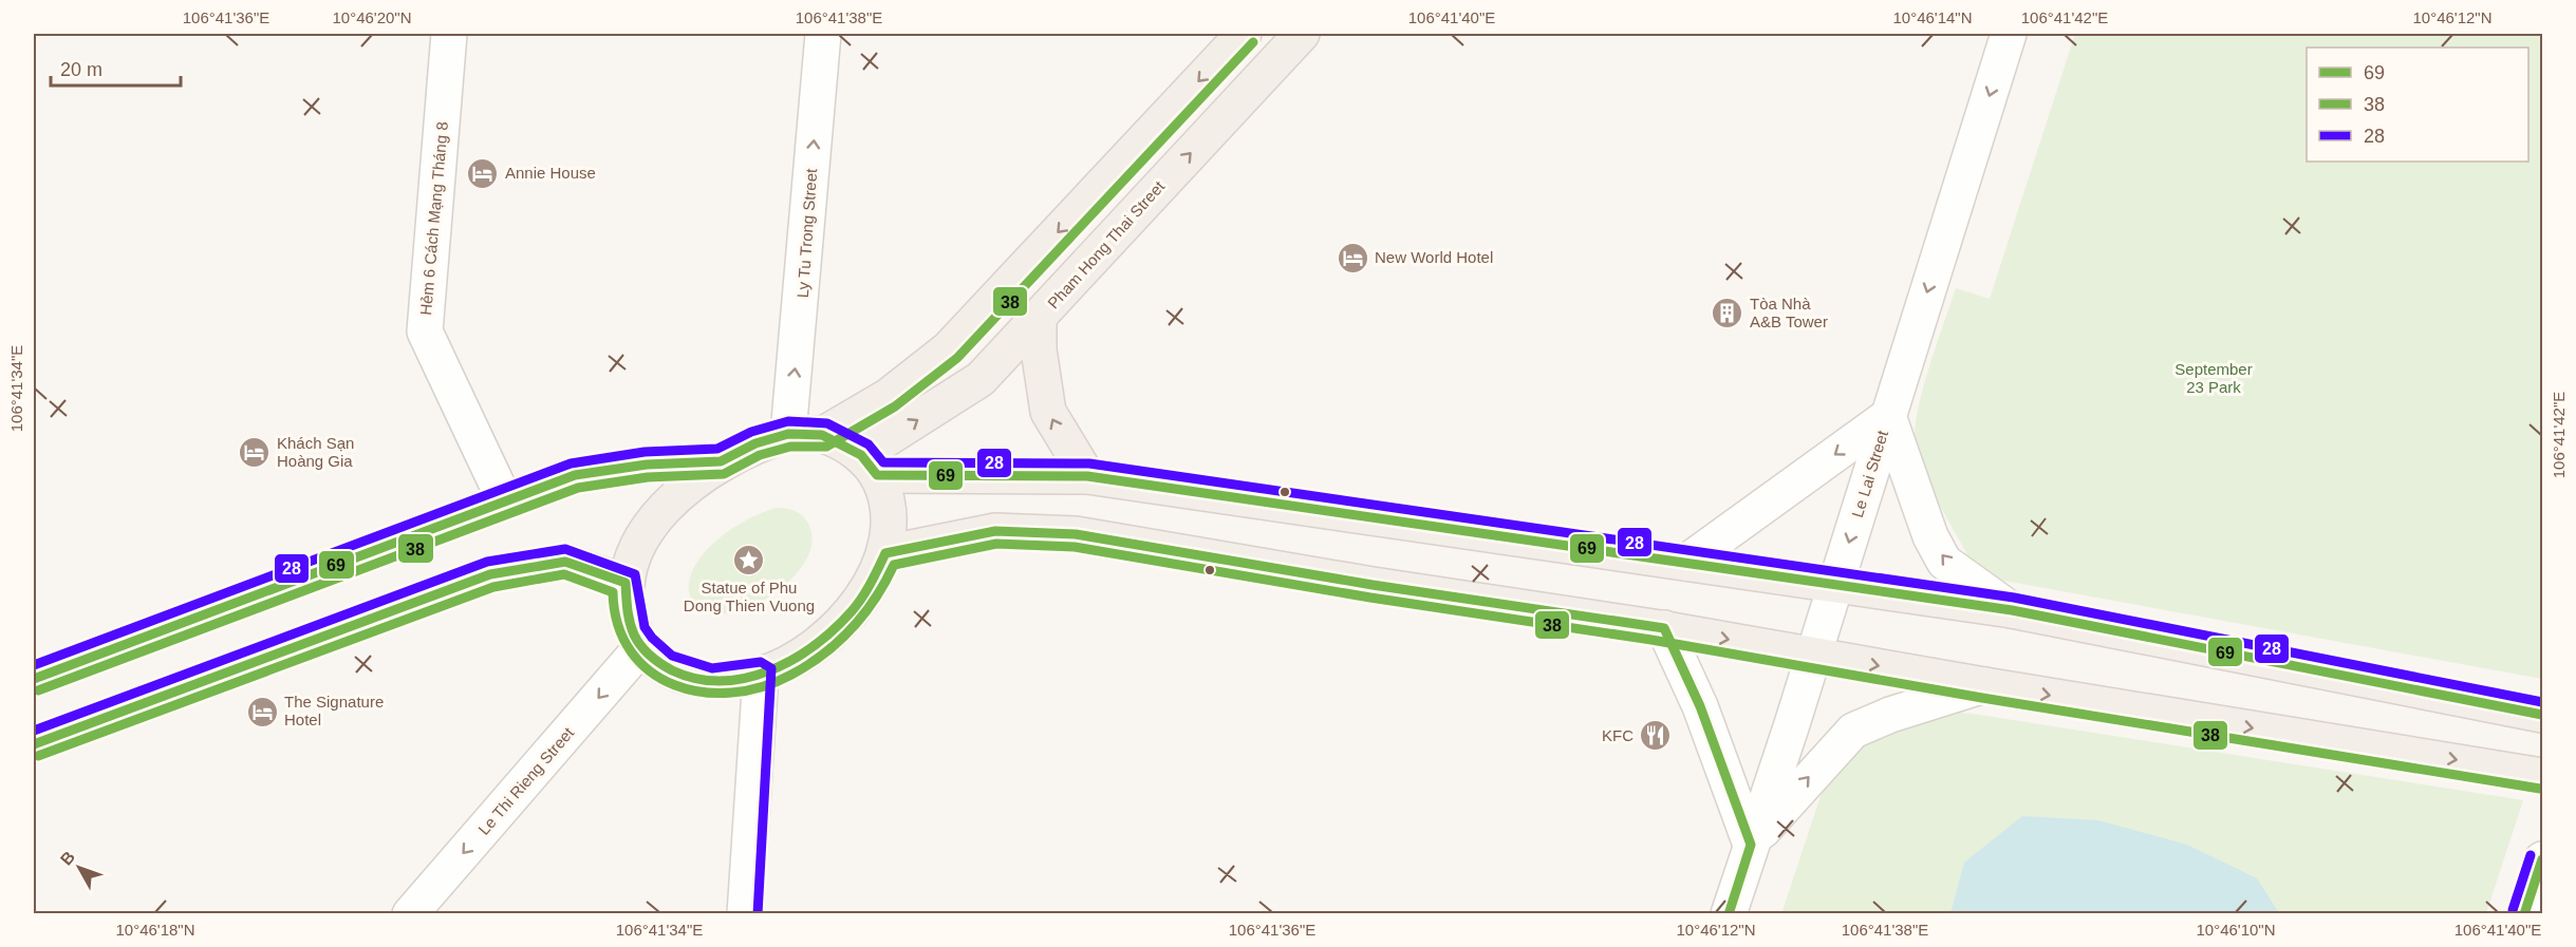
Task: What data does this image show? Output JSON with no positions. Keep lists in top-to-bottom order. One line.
{"streets":{"main road":["Hẻm 6 Cách Mạng Tháng 8","Ly Tu Trong Street","Pham Hong Thai Street","Le Lai Street","Le Thi Rieng Street"]},"one_way":["Le Lai Street","Le Thi Rieng Street"],"parks":["September 23 Park"],"places":{"hotel":["Annie House","New World Hotel","Khách Sạn Hoàng Gia","The Signature Hotel"],"building":["Tòa Nhà A&B Tower"],"place":["Statue of Phu Dong Thien Vuong"],"restaurant":["KFC"]},"lines":["transit line 38","transit line 28","transit line 69"],"legend":["69","38","28"],"scale_bar":"20 m","north":"top left","coordinates":["106°41'36\"E","10°46'20\"N","106°41'38\"E","106°41'40\"E","10°46'14\"N","106°41'42\"E","10°46'12\"N","106°41'34\"E","10°46'18\"N","10°46'10\"N"]}
